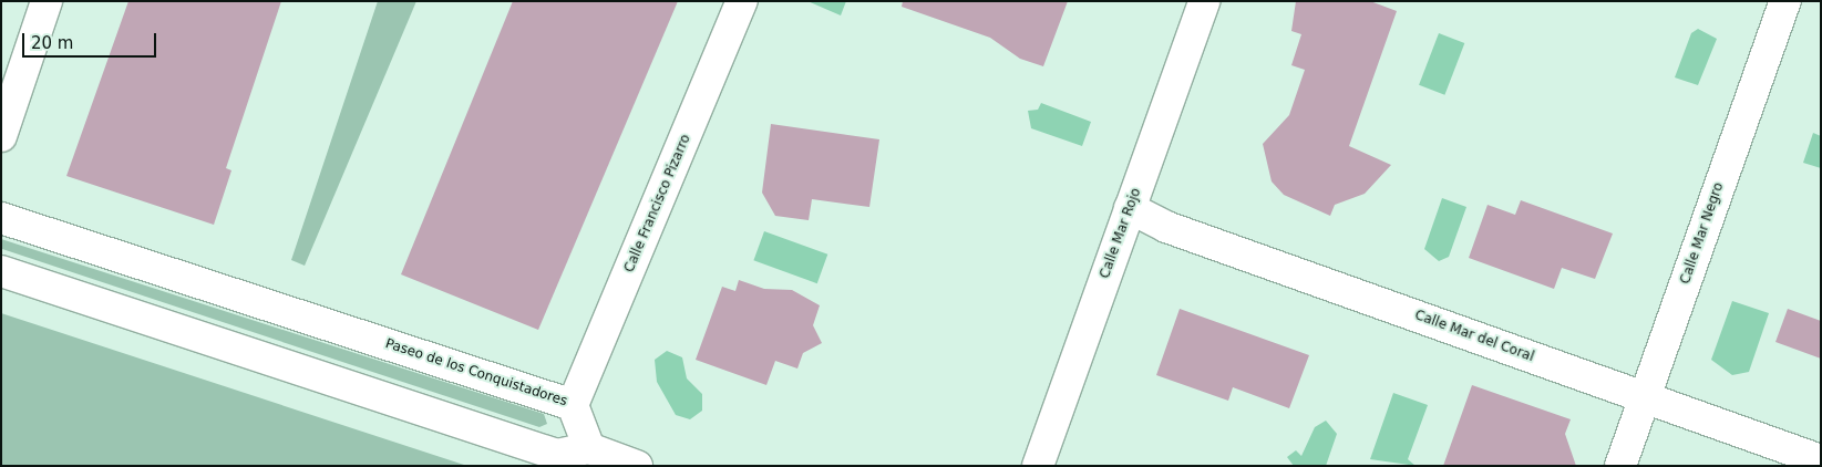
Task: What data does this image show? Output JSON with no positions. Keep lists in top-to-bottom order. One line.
{"streets":{"street":["Calle Francisco Pizarro","Calle Mar Rojo","Calle Mar Negro","Calle Mar del Coral","Paseo de los Conquistadores"]},"crossings":[["Calle Francisco Pizarro","Paseo de los Conquistadores"],["Calle Mar Rojo","Calle Mar del Coral"],["Calle Mar Negro","Calle Mar del Coral"]],"scale_bar":"20 m"}
